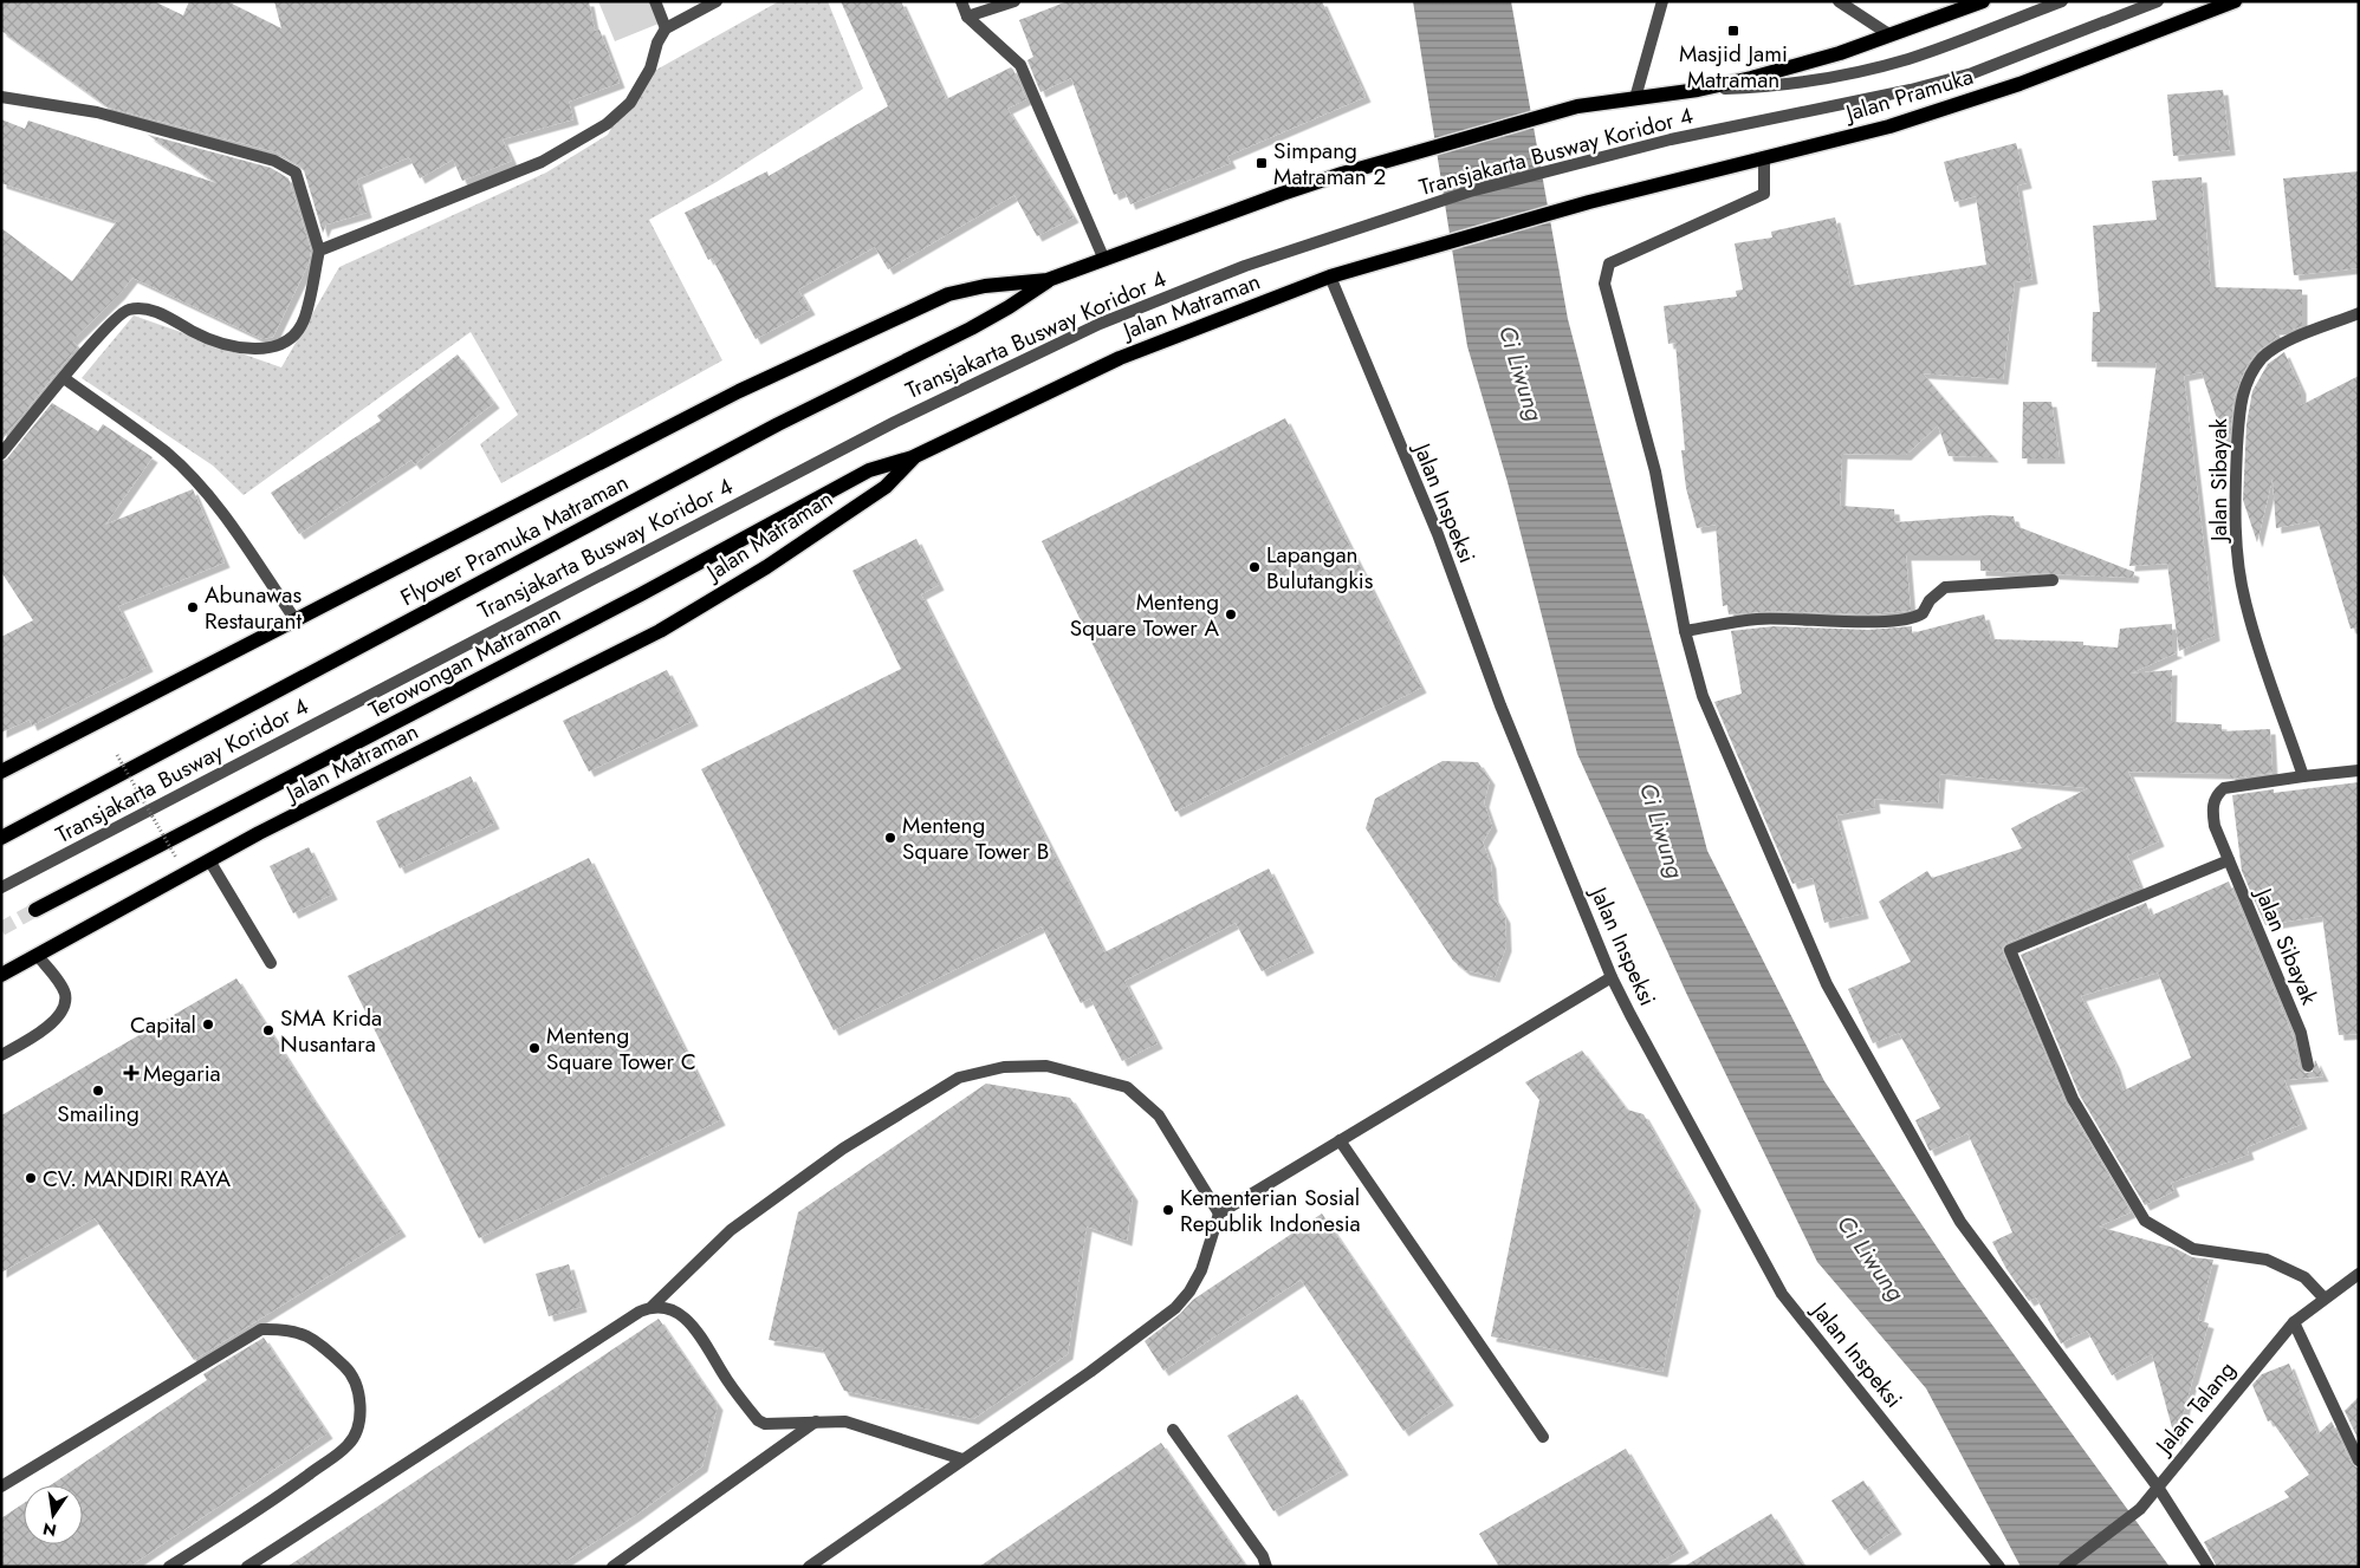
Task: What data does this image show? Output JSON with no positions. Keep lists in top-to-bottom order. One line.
{"streets":{"main road":["Jalan Pramuka","Jalan Matraman","Flyover Pramuka Matraman","Terowongan Matraman"],"street":["Transjakarta Busway Koridor 4","Jalan Sibayak","Jalan Inspeksi","Jalan Talang"]},"crossings":[["Jalan Pramuka","Jalan Matraman"],["Jalan Matraman","Jalan Inspeksi"],["Jalan Matraman","Terowongan Matraman"]],"water":["Ci Liwung"],"places":{"transit":["Masjid Jami Matraman","Simpang Matraman 2"],"other":["Lapangan Bulutangkis","Abunawas Restaurant","Menteng Square Tower A","Menteng Square Tower B","Capital","SMA Krida Nusantara","Menteng Square Tower C","Smailing","CV. MANDIRI RAYA","Kementerian Sosial Republik Indonesia"],"health":["Megaria"]},"north":"bottom"}
